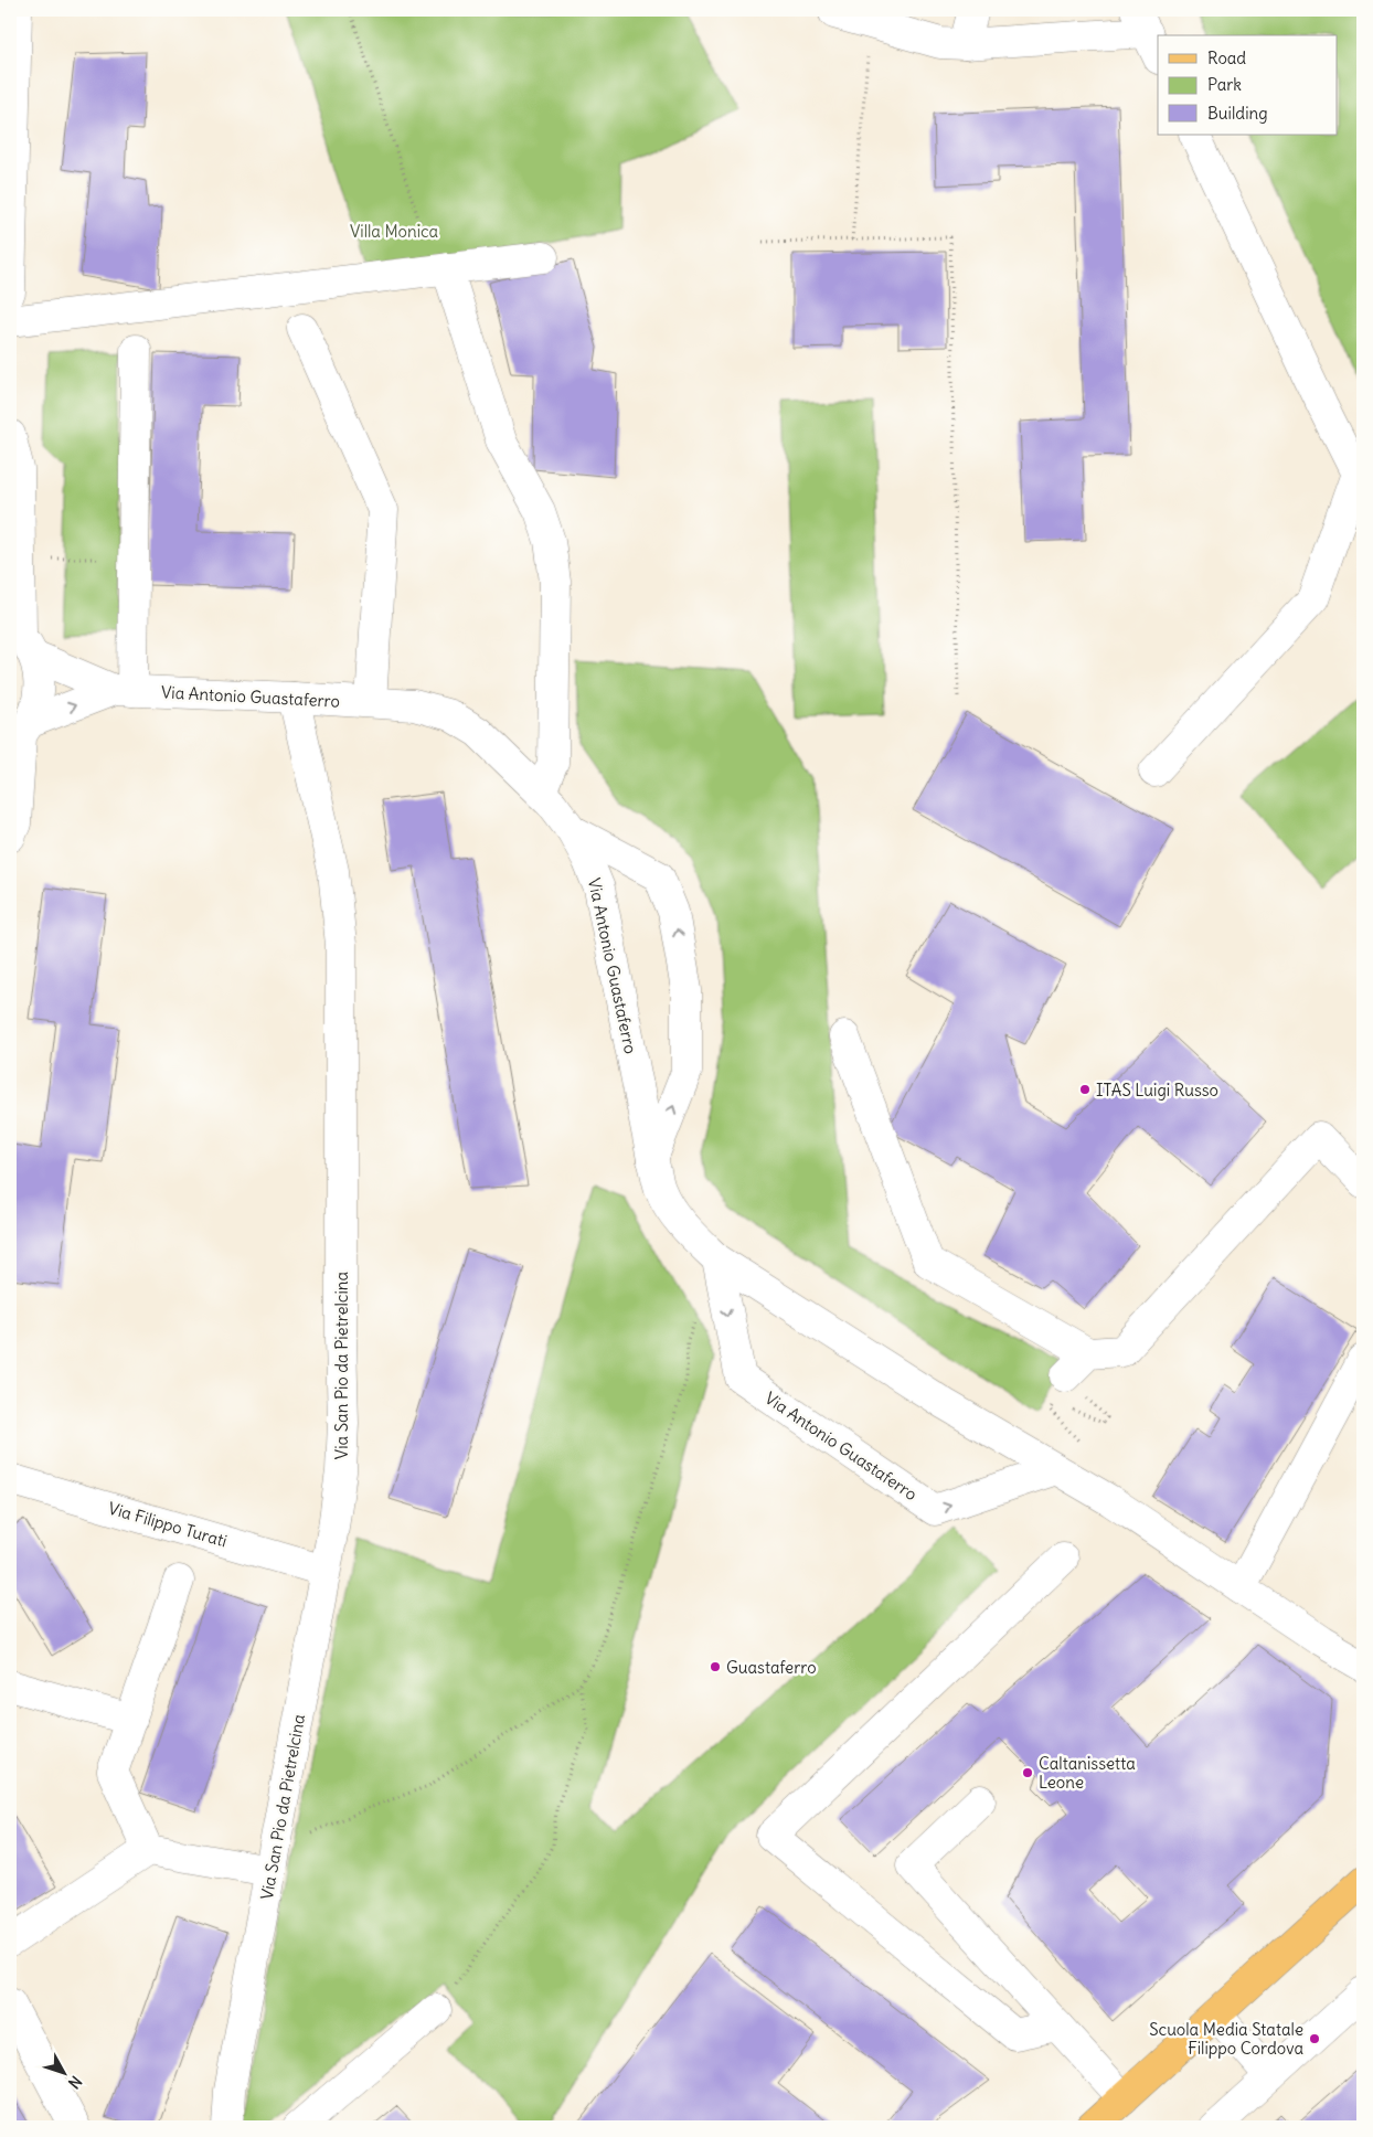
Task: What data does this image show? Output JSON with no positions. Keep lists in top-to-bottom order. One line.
{"streets":{"street":["Via Antonio Guastaferro","Via San Pio da Pietrelcina","Via Filippo Turati"]},"crossings":[["Via Antonio Guastaferro","Via San Pio da Pietrelcina"],["Via San Pio da Pietrelcina","Via Filippo Turati"]],"parks":["Villa Monica"],"places":["ITAS Luigi Russo","Guastaferro","Caltanissetta Leone","Scuola Media Statale Filippo Cordova"],"legend":["Road","Park","Building"],"north":"bottom right"}
